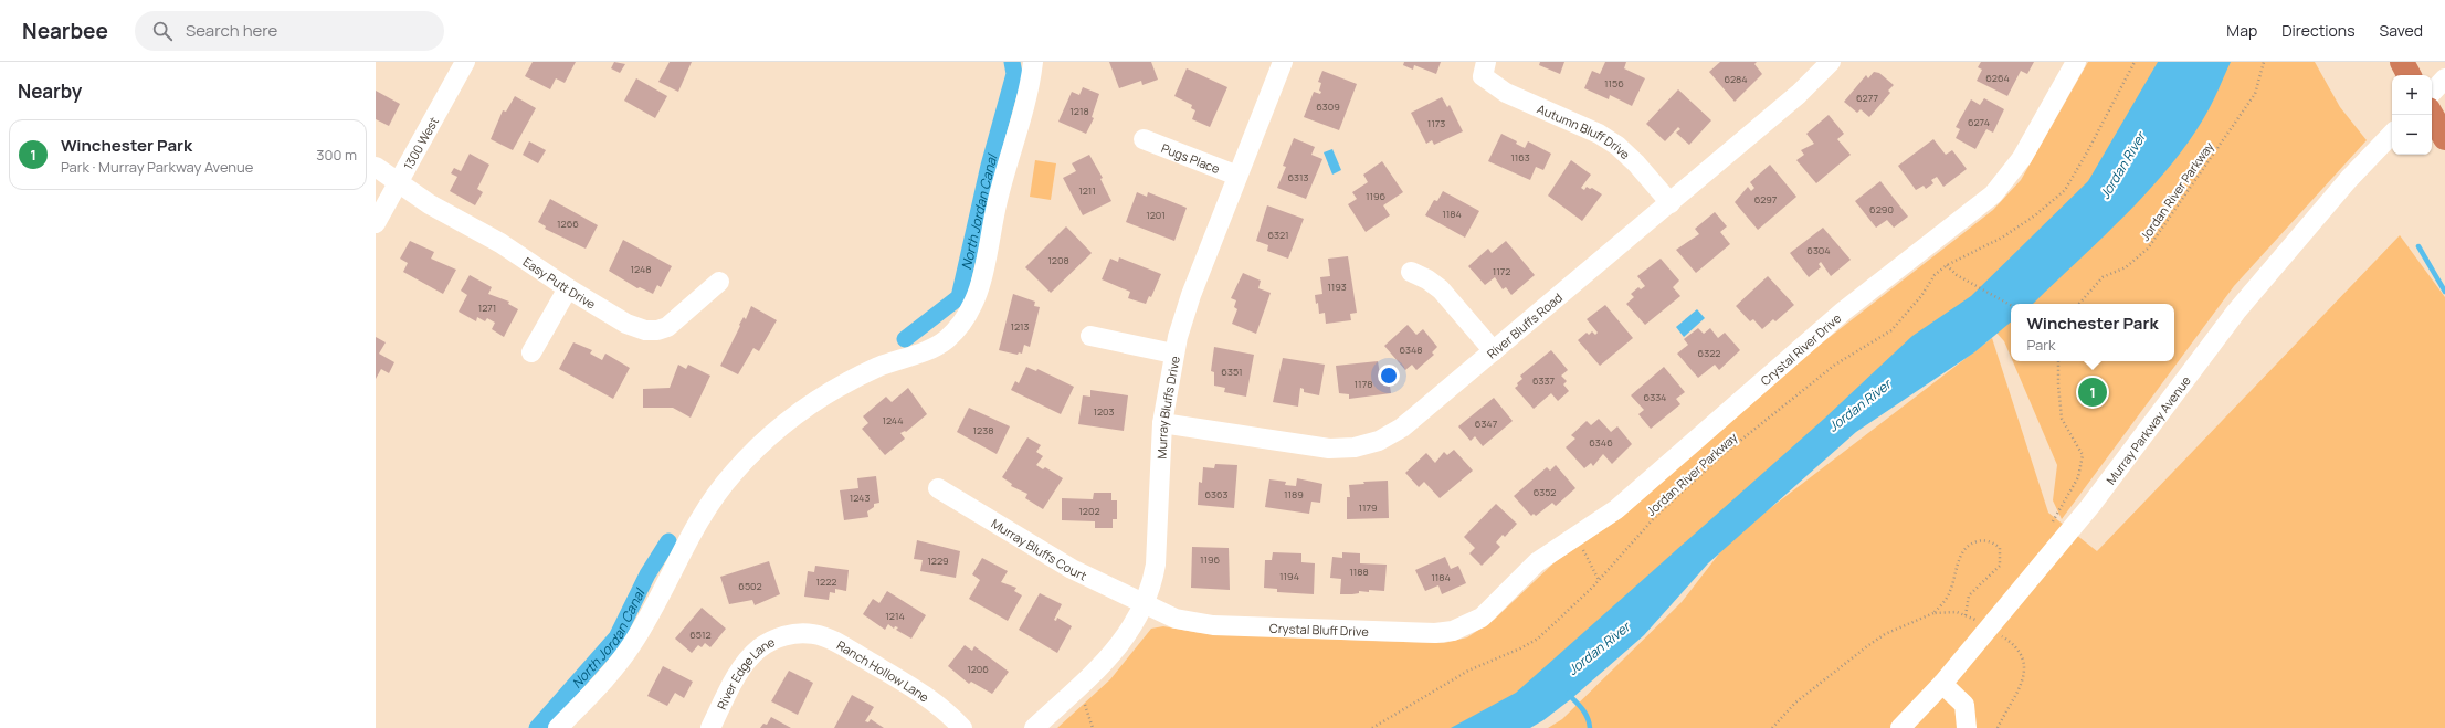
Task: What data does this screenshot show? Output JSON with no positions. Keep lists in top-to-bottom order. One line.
{"streets":{"street":["Autumn Bluff Drive","1300 West","Pugs Place","Easy Putt Drive","River Bluffs Road","Crystal River Drive","Murray Bluffs Drive","Murray Parkway Avenue","Murray Bluffs Court","Crystal Bluff Drive","Ranch Hollow Lane","River Edge Lane"],"path":["Jordan River Parkway"]},"crossings":[["Autumn Bluff Drive","River Bluffs Road"],["1300 West","Easy Putt Drive"],["Pugs Place","Murray Bluffs Drive"],["River Bluffs Road","Murray Bluffs Drive"],["Crystal River Drive","Crystal Bluff Drive"],["Murray Bluffs Drive","Murray Bluffs Court"],["Murray Bluffs Drive","Crystal Bluff Drive"],["Murray Bluffs Court","Crystal Bluff Drive"],["Ranch Hollow Lane","River Edge Lane"]],"water":["Jordan River","North Jordan Canal"],"house_numbers":["6264","6284","1156","6277","6309","1218","6274","1173","1163","6313","1211","1196","6297","6290","1184","1201","1266","6321","6304","1208","1248","1172","1193","1271","1213","6348","6322","6351","6337","1178","6334","1203","1244","6347","1238","6346","6352","6363","1189","1243","1179","1202","1196","1229","1188","1194","1184","1222","6502","1214","6512","1206"],"page":{"header":"Nearbee","search":"Search here","nav":["Map","Directions","Saved"],"heading":"Nearby","map_buttons":["+","−"],"list":[{"mark":"1","name":"Winchester Park","note":"Park · Murray Parkway Avenue","value":"300 m"}],"popup":["Winchester Park","Park"],"pins":"1"}}
